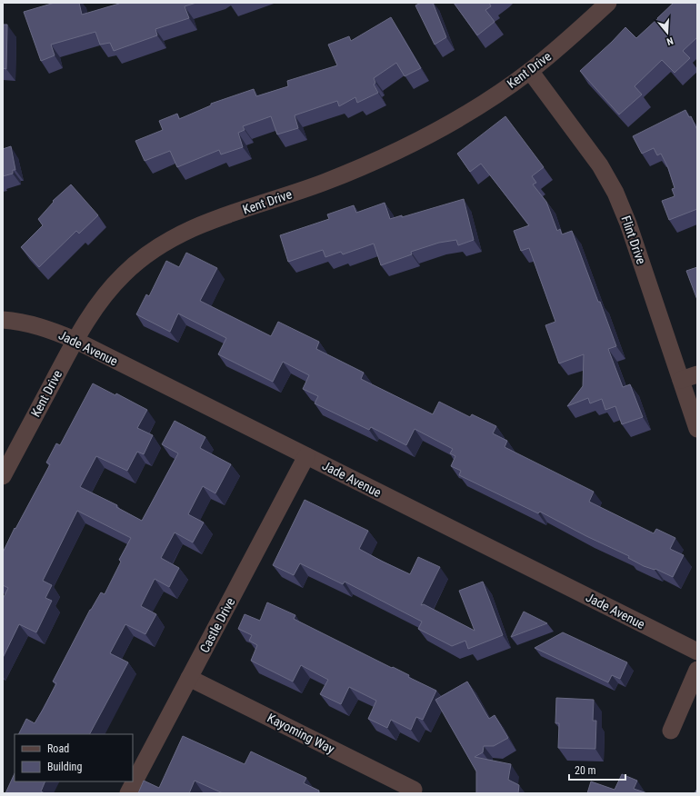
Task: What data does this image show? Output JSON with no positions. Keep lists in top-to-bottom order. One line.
{"streets":{"street":["Kent Drive","Flint Drive","Jade Avenue","Castle Drive","Kayoming Way"]},"crossings":[["Kent Drive","Flint Drive"],["Kent Drive","Jade Avenue"],["Jade Avenue","Castle Drive"],["Castle Drive","Kayoming Way"]],"legend":["Road","Building"],"scale_bar":"20 m","north":"bottom"}
